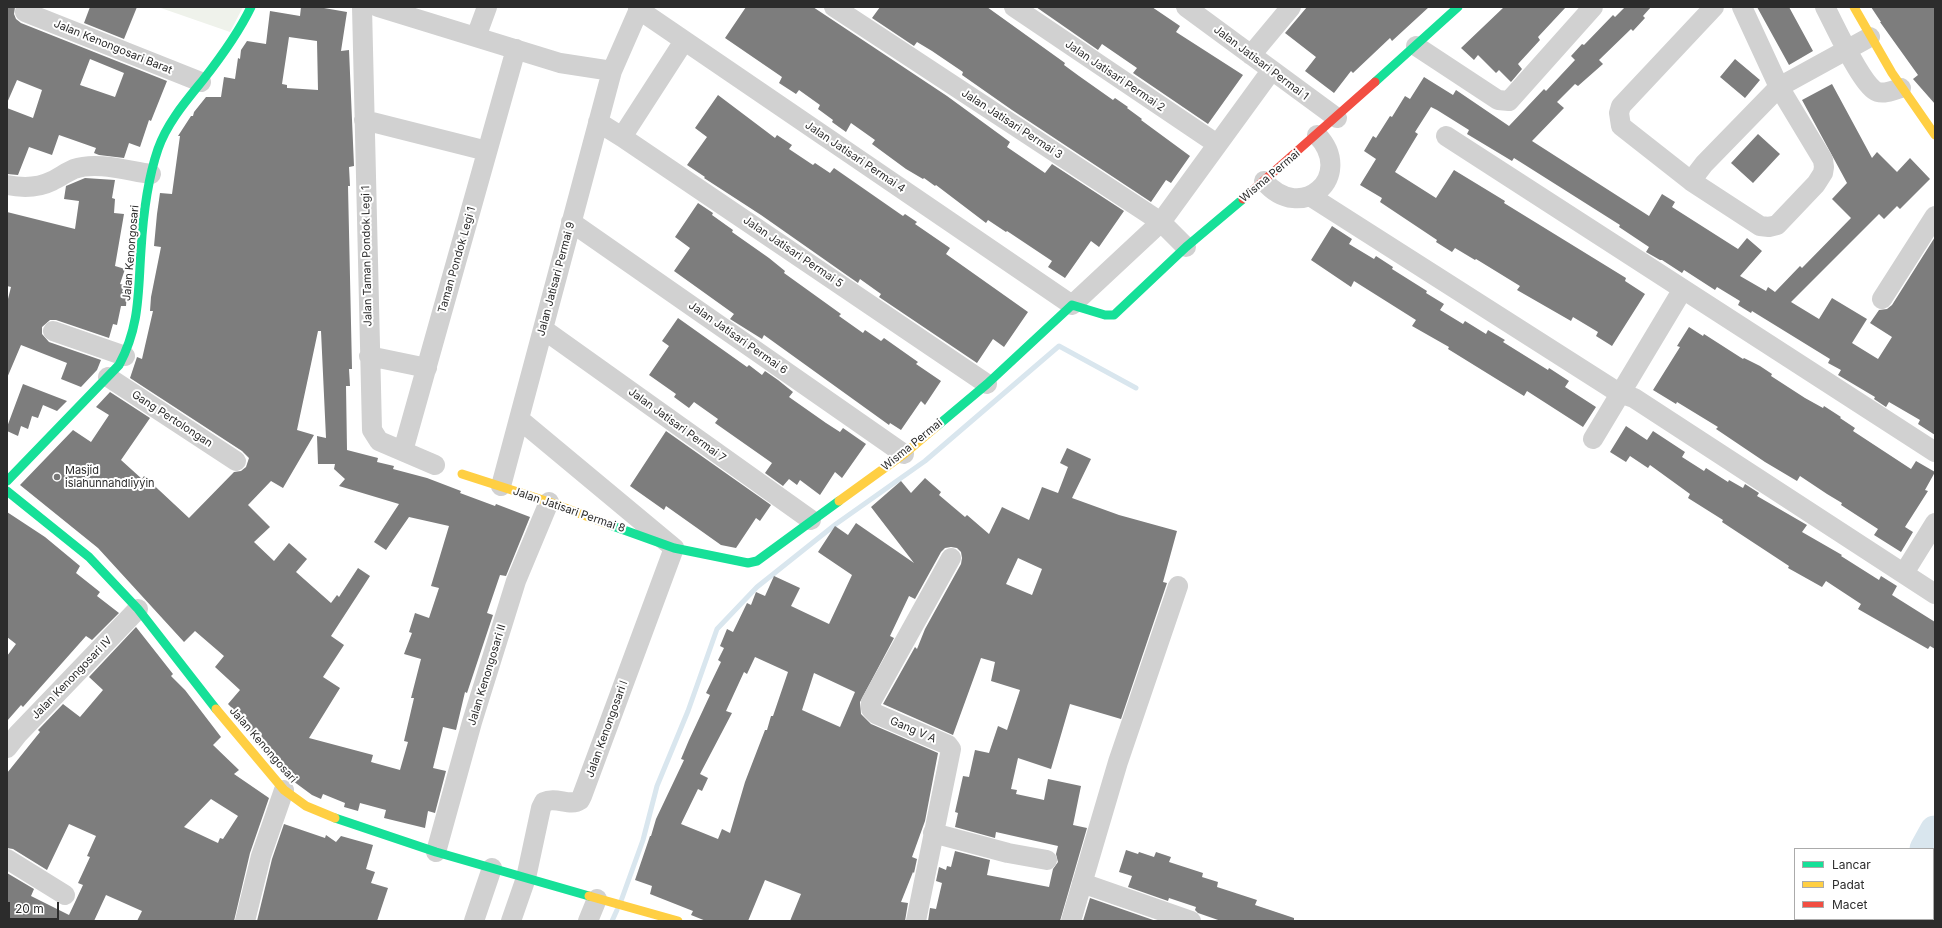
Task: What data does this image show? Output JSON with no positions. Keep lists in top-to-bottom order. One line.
{"streets":{"street":["Jalan Kenongosari Barat","Jalan Jatisari Permai 1","Jalan Jatisari Permai 2","Jalan Jatisari Permai 3","Jalan Jatisari Permai 4","Wisma Permai","Jalan Jatisari Permai 5","Jalan Kenongosari","Jalan Taman Pondok Legi 1","Taman Pondok Legi 1","Jalan Jatisari Permai 9","Jalan Jatisari Permai 6","Gang Pertolongan","Jalan Jatisari Permai 7","Jalan Jatisari Permai 8","Jalan Kenongosari II","Jalan Kenongosari IV","Jalan Kenongosari I","Gang V A"]},"crossings":[["Jalan Kenongosari Barat","Jalan Kenongosari"],["Jalan Jatisari Permai 1","Wisma Permai"],["Jalan Jatisari Permai 2","Wisma Permai"],["Jalan Jatisari Permai 3","Wisma Permai"],["Jalan Jatisari Permai 4","Wisma Permai"],["Jalan Jatisari Permai 4","Jalan Jatisari Permai 9"],["Wisma Permai","Jalan Jatisari Permai 5"],["Wisma Permai","Jalan Jatisari Permai 6"],["Wisma Permai","Jalan Jatisari Permai 7"],["Wisma Permai","Jalan Jatisari Permai 8"],["Jalan Jatisari Permai 5","Jalan Jatisari Permai 9"],["Jalan Kenongosari","Gang Pertolongan"],["Jalan Kenongosari","Jalan Kenongosari II"],["Jalan Kenongosari","Jalan Kenongosari IV"],["Jalan Kenongosari","Jalan Kenongosari I"],["Jalan Taman Pondok Legi 1","Taman Pondok Legi 1"],["Jalan Jatisari Permai 9","Jalan Jatisari Permai 6"],["Jalan Jatisari Permai 9","Jalan Jatisari Permai 7"],["Jalan Jatisari Permai 9","Jalan Jatisari Permai 8"],["Jalan Jatisari Permai 8","Jalan Kenongosari II"],["Jalan Jatisari Permai 8","Jalan Kenongosari I"]],"places":["Masjid islahunnahdliyyin"],"legend":["Lancar","Padat","Macet"],"scale_bar":"20 m"}
